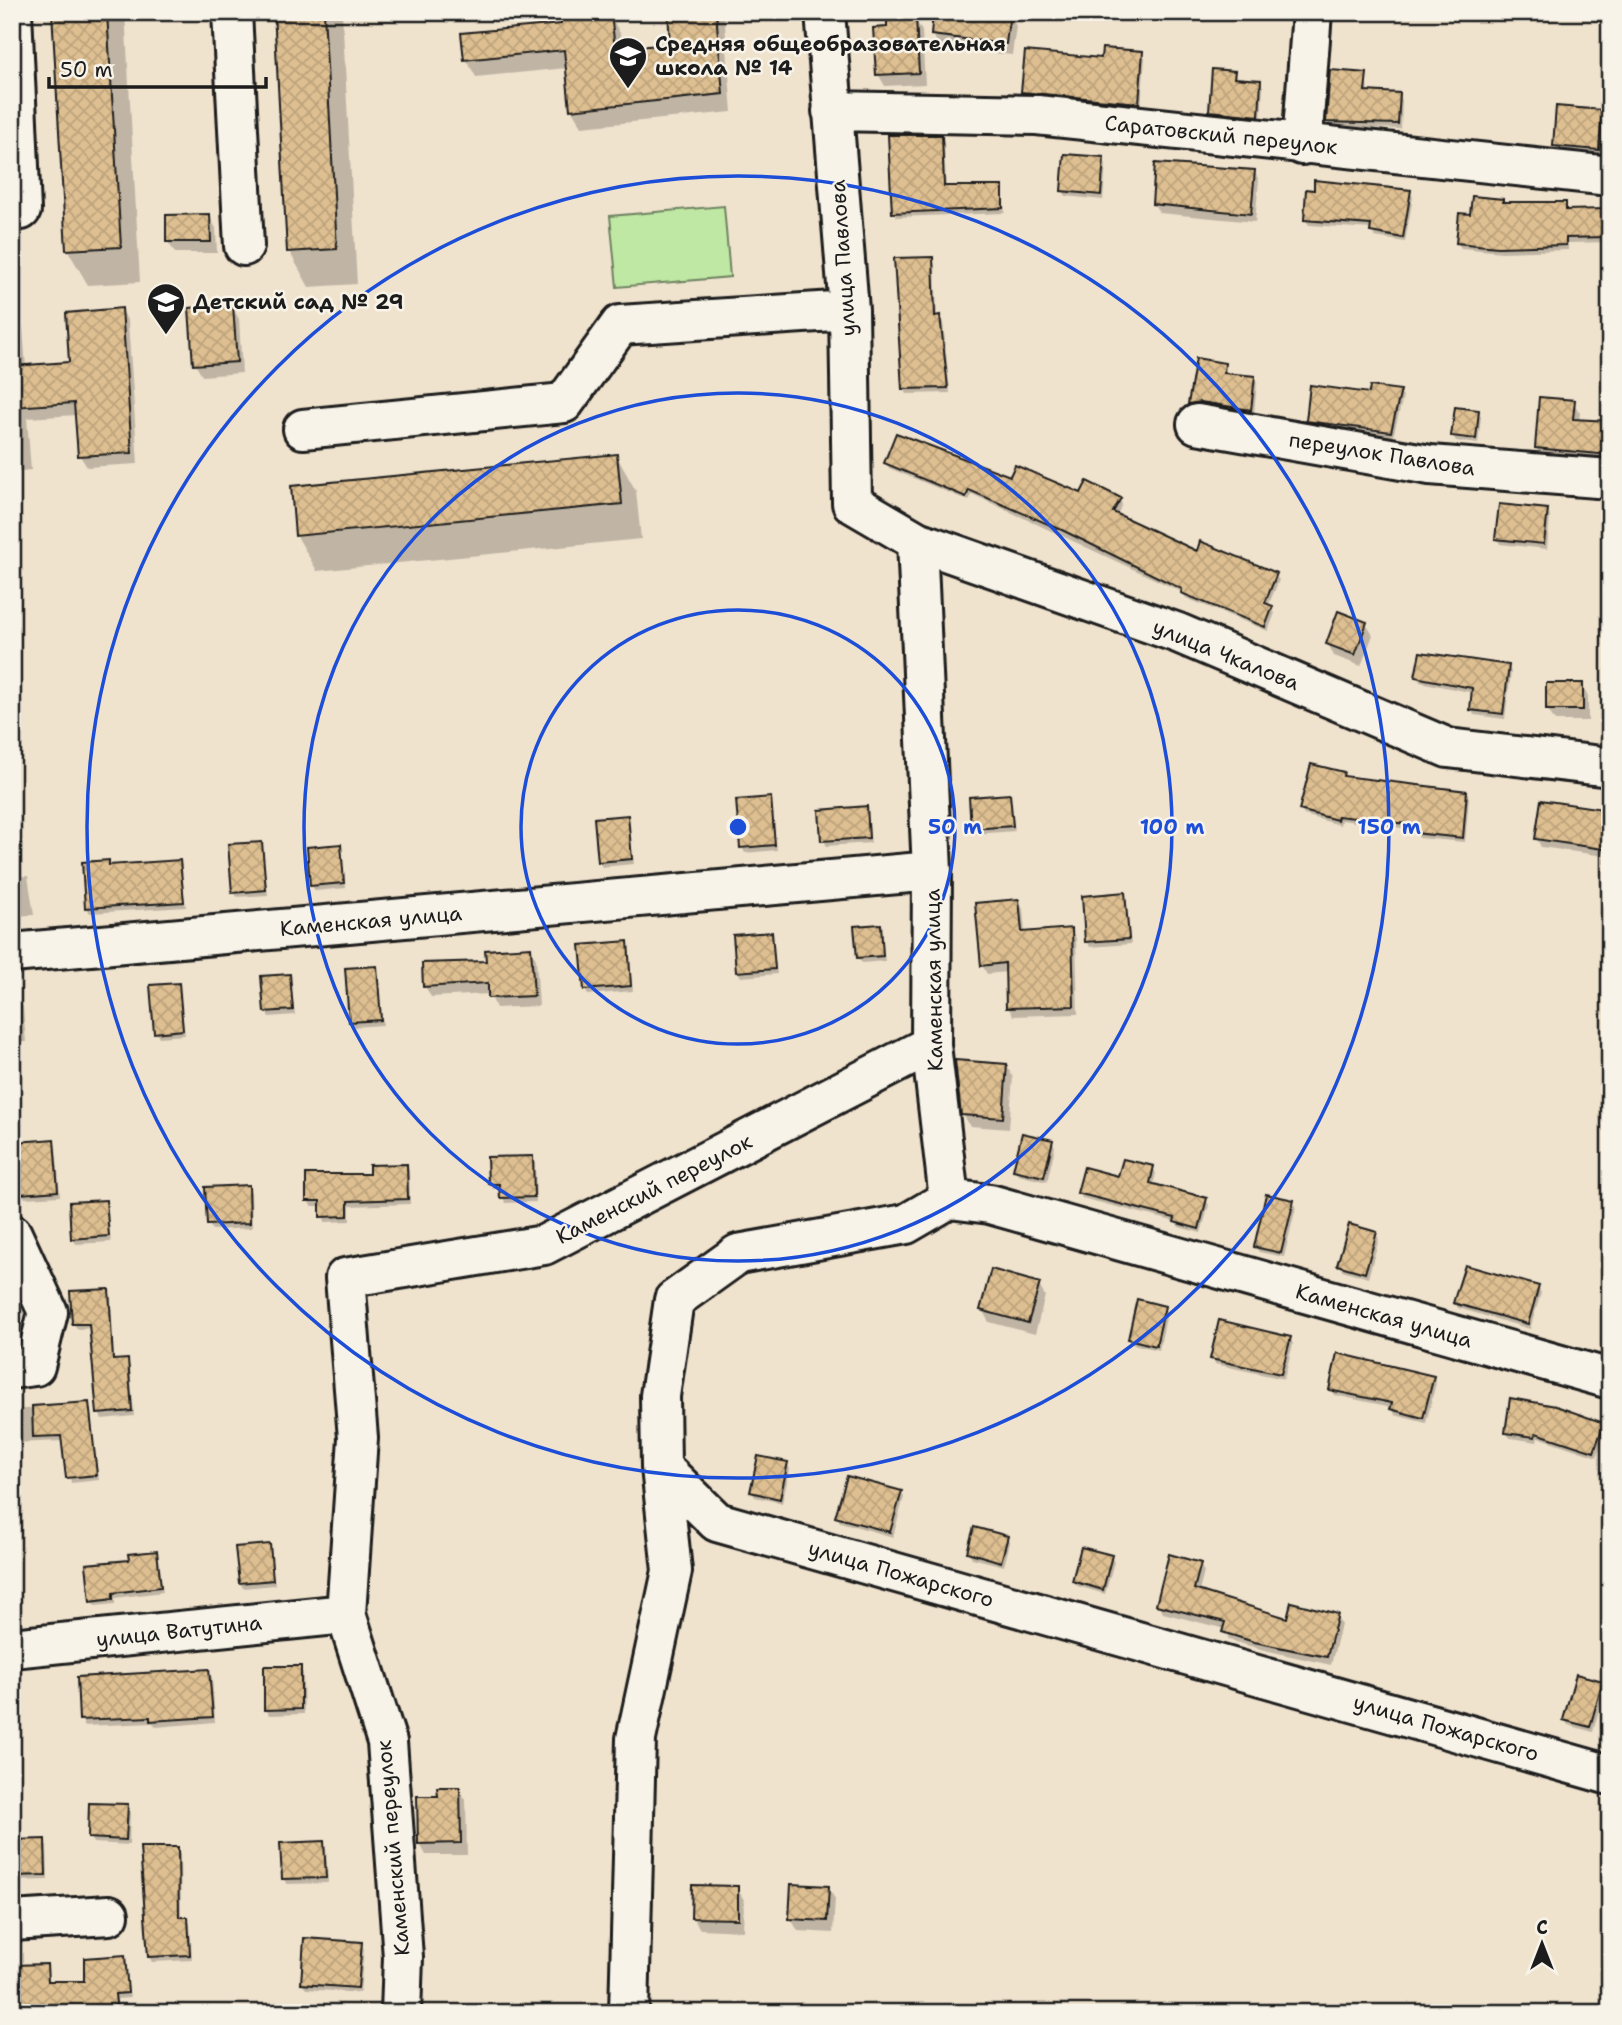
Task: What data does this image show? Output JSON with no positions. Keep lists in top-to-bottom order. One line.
{"streets":{"street":["Саратовский переулок","улица Павлова","переулок Павлова","улица Чкалова","Каменская улица","Каменский переулок","улица Пожарского","улица Ватутина"]},"crossings":[["Саратовский переулок","улица Павлова"],["улица Павлова","улица Чкалова"],["Каменская улица","Каменский переулок"],["Каменский переулок","улица Ватутина"]],"places":{"school or university":["Средняя общеобразовательная школа № 14","Детский сад № 29"]},"scale_bar":"50 m","north":"top","rings":["50 m","100 m","150 m"]}
